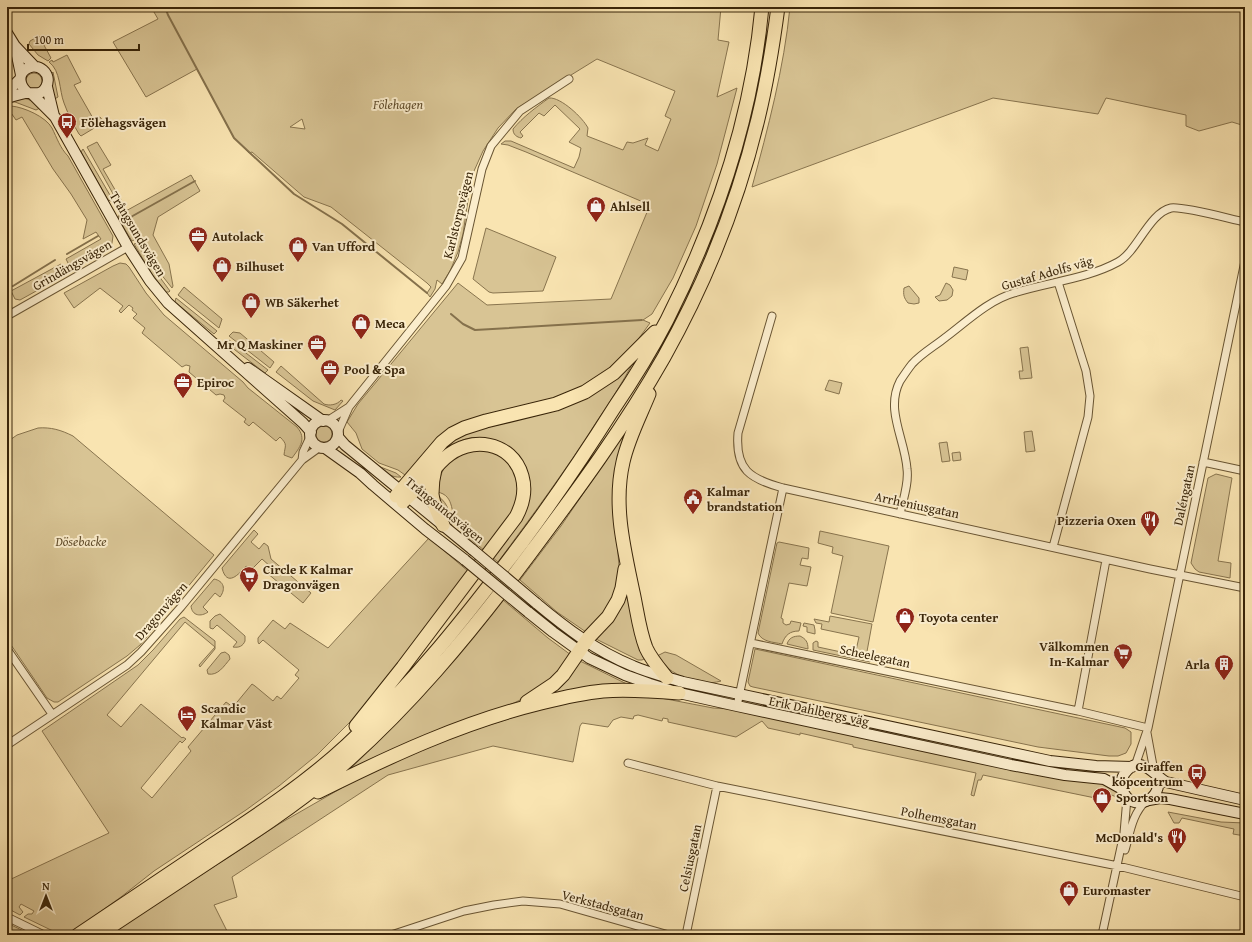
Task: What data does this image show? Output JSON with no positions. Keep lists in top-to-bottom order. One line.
{"streets":{"main road":["Trångsundsvägen","Erik Dahlbergs väg"],"street":["Karlstorpsvägen","Grindängsvägen","Gustaf Adolfs väg","Daléngatan","Arrheniusgatan","Dragonvägen","Scheelegatan","Polhemsgatan","Celsiusgatan","Verkstadsgatan"]},"crossings":[["Karlstorpsvägen","Trångsundsvägen"],["Karlstorpsvägen","Dragonvägen"],["Trångsundsvägen","Grindängsvägen"],["Trångsundsvägen","Dragonvägen"],["Trångsundsvägen","Erik Dahlbergs väg"],["Gustaf Adolfs väg","Arrheniusgatan"],["Daléngatan","Arrheniusgatan"],["Daléngatan","Scheelegatan"],["Daléngatan","Erik Dahlbergs väg"],["Polhemsgatan","Celsiusgatan"]],"parks":["Fölehagen","Dösebacke"],"places":{"bus stop":["Fölehagsvägen","Giraffen köpcentrum"],"shop":["Ahlsell","Van Ufford","Bilhuset","WB Säkerhet","Meca","Toyota center","Sportson","Euromaster"],"office":["Autolack","Mr Q Maskiner","Pool & Spa","Epiroc"],"public building":["Kalmar brandstation"],"restaurant":["Pizzeria Oxen","McDonald's"],"supermarket":["Circle K Kalmar Dragonvägen","Välkommen In-Kalmar"],"building":["Arla"],"hotel":["Scandic Kalmar Väst"]},"scale_bar":"100 m","north":"top"}
